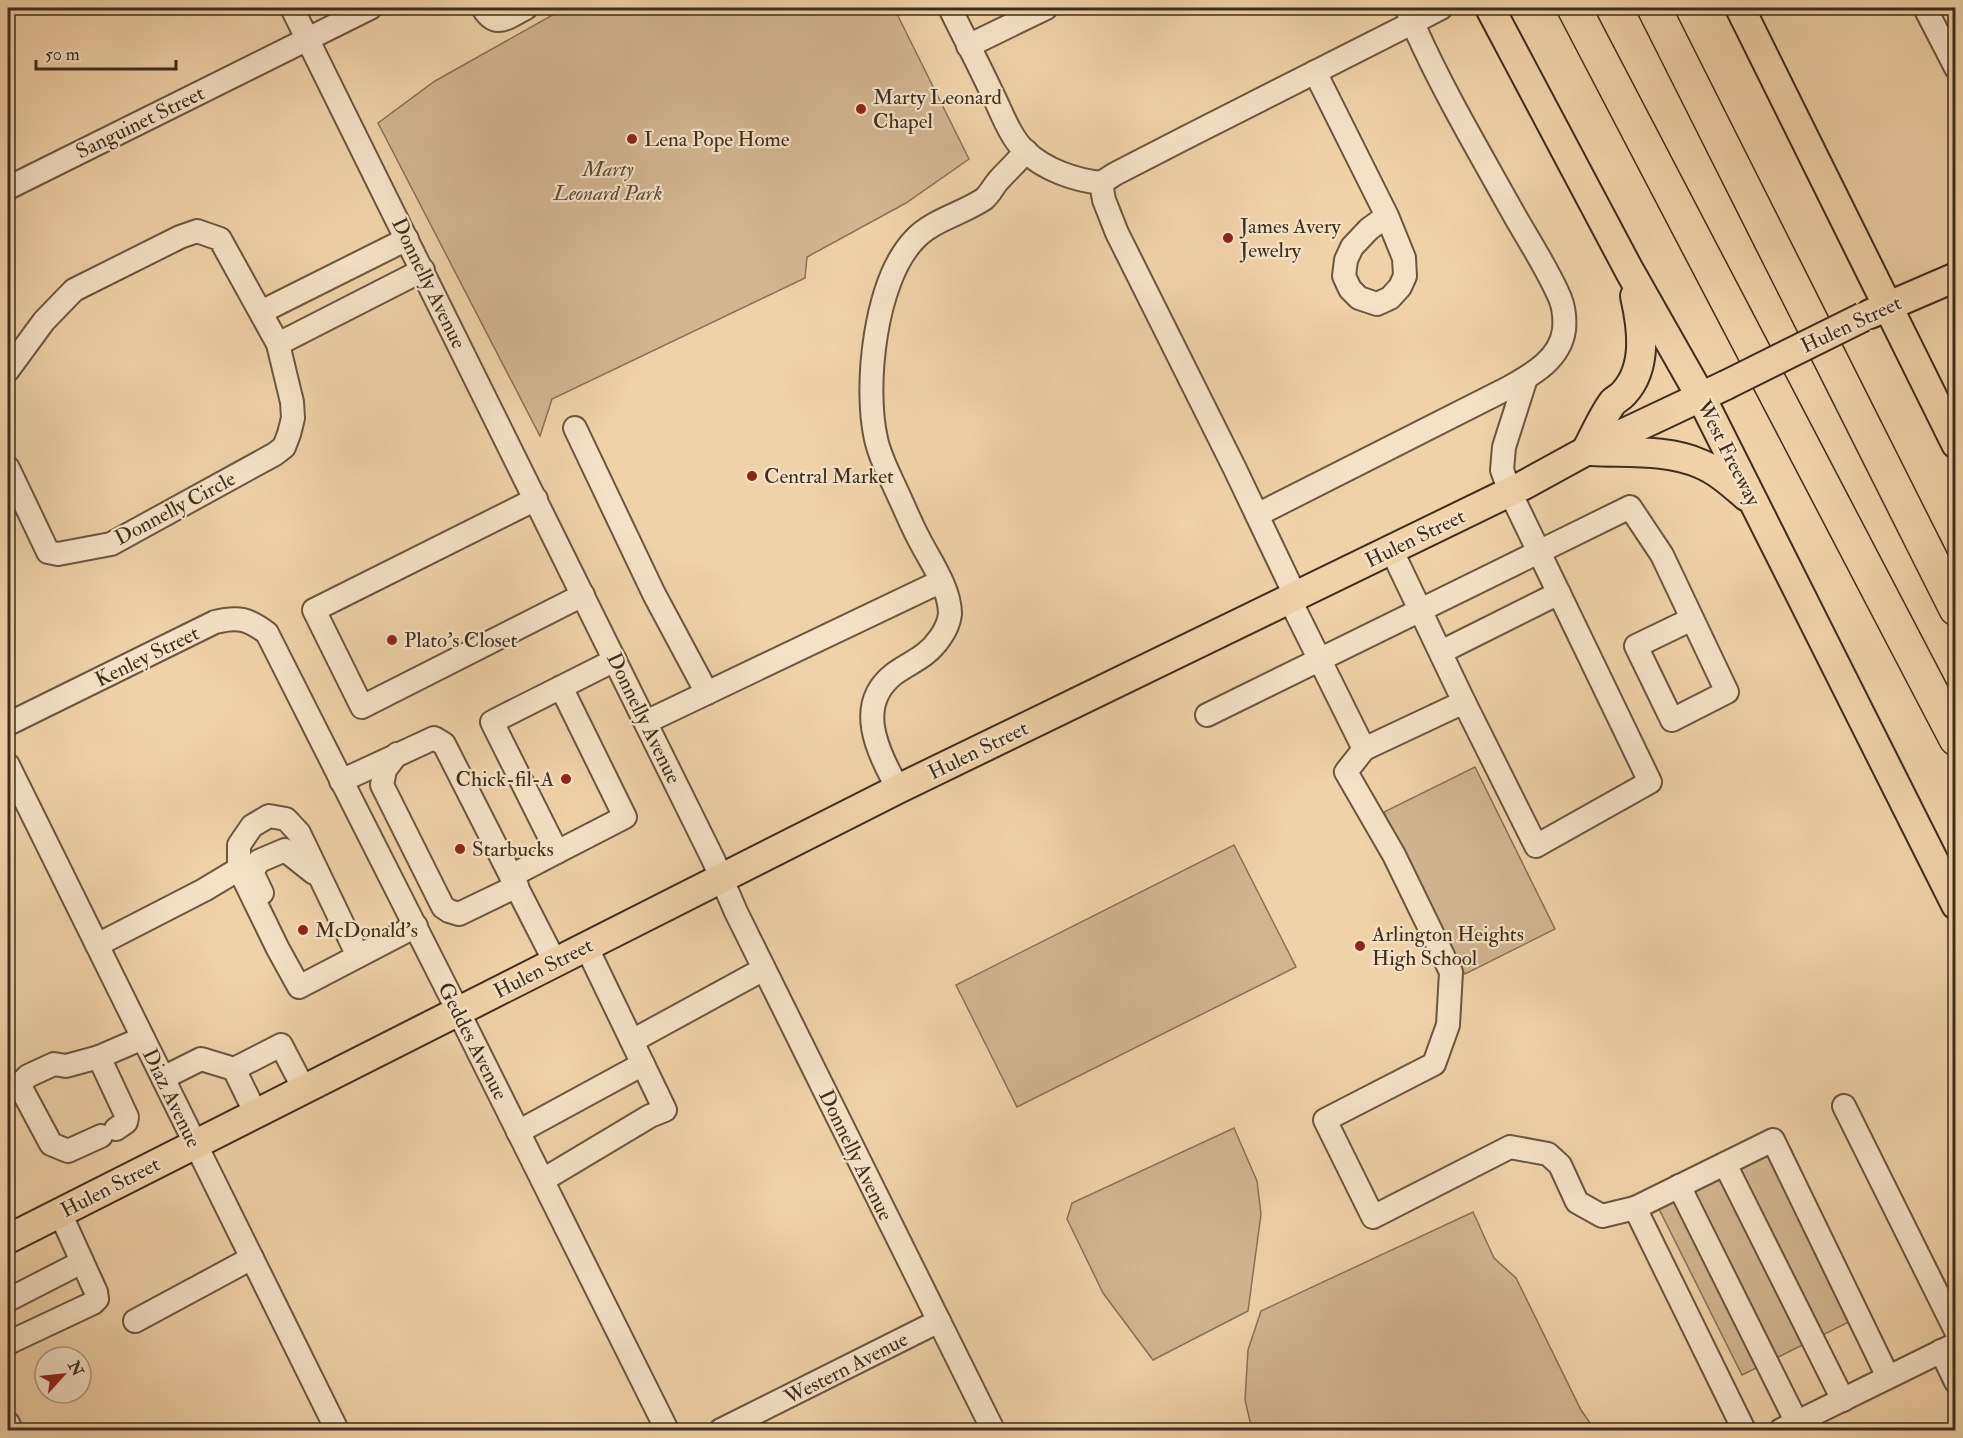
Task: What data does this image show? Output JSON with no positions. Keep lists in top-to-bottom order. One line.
{"streets":{"main road":["Hulen Street","West Freeway"],"street":["Sanguinet Street","Donnelly Avenue","Donnelly Circle","Kenley Street","Geddes Avenue","Diaz Avenue","Western Avenue"]},"crossings":[["Sanguinet Street","Donnelly Avenue"],["Donnelly Avenue","Hulen Street"],["Donnelly Avenue","Western Avenue"],["Hulen Street","West Freeway"],["Hulen Street","Geddes Avenue"],["Hulen Street","Diaz Avenue"],["Kenley Street","Geddes Avenue"]],"parks":["Marty Leonard Park"],"places":["Marty Leonard Chapel","Lena Pope Home","James Avery Jewelry","Central Market","Plato's Closet","Chick-fil-A","Starbucks","McDonald's","Arlington Heights High School"],"scale_bar":"50 m","north":"top right"}
